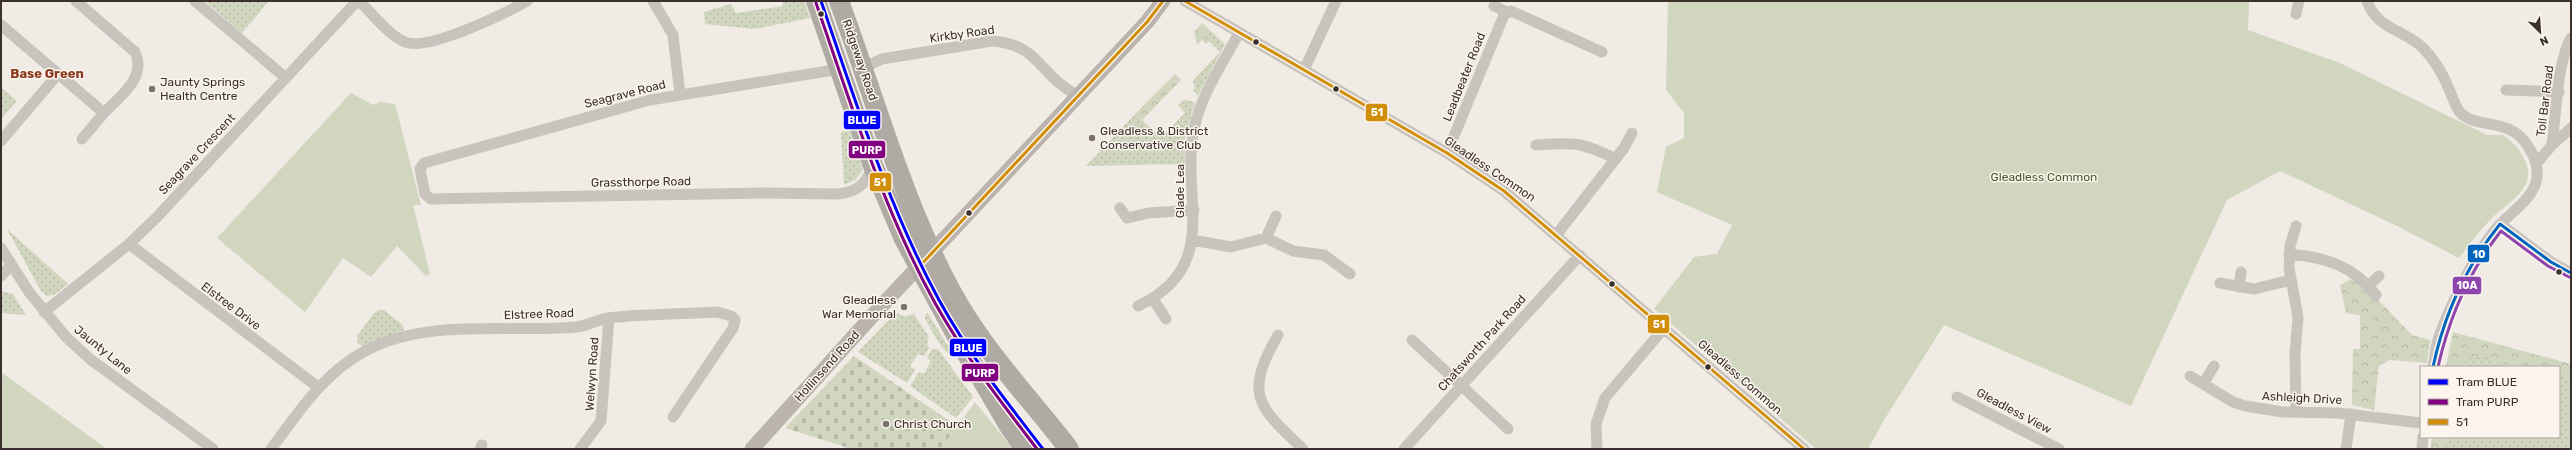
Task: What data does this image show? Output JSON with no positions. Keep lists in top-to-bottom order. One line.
{"streets":{"highway":["Ridgeway Road"],"main road":["Hollinsend Road"],"street":["Kirkby Road","Leadbeater Road","Seagrave Road","Toll Bar Road","Seagrave Crescent","Gleadless Common","Grassthorpe Road","Glade Lea","Elstree Drive","Elstree Road","Chatsworth Park Road","Jaunty Lane","Welwyn Road","Ashleigh Drive","Gleadless View"]},"crossings":[["Kirkby Road","Ridgeway Road"],["Kirkby Road","Hollinsend Road"],["Ridgeway Road","Seagrave Road"],["Ridgeway Road","Grassthorpe Road"],["Ridgeway Road","Hollinsend Road"],["Leadbeater Road","Gleadless Common"],["Seagrave Road","Grassthorpe Road"],["Seagrave Crescent","Elstree Drive"],["Seagrave Crescent","Jaunty Lane"],["Gleadless Common","Glade Lea"],["Gleadless Common","Chatsworth Park Road"],["Elstree Drive","Elstree Road"],["Elstree Road","Welwyn Road"]],"districts":["Base Green"],"parks":["Gleadless Common"],"places":["Jaunty Springs Health Centre","Gleadless & District Conservative Club","Gleadless War Memorial","Christ Church"],"lines":["tram line BLUE","transit line 51","tram line PURP","transit line 10","transit line 10A"],"legend":["Tram BLUE","Tram PURP","51"],"north":"bottom right"}
